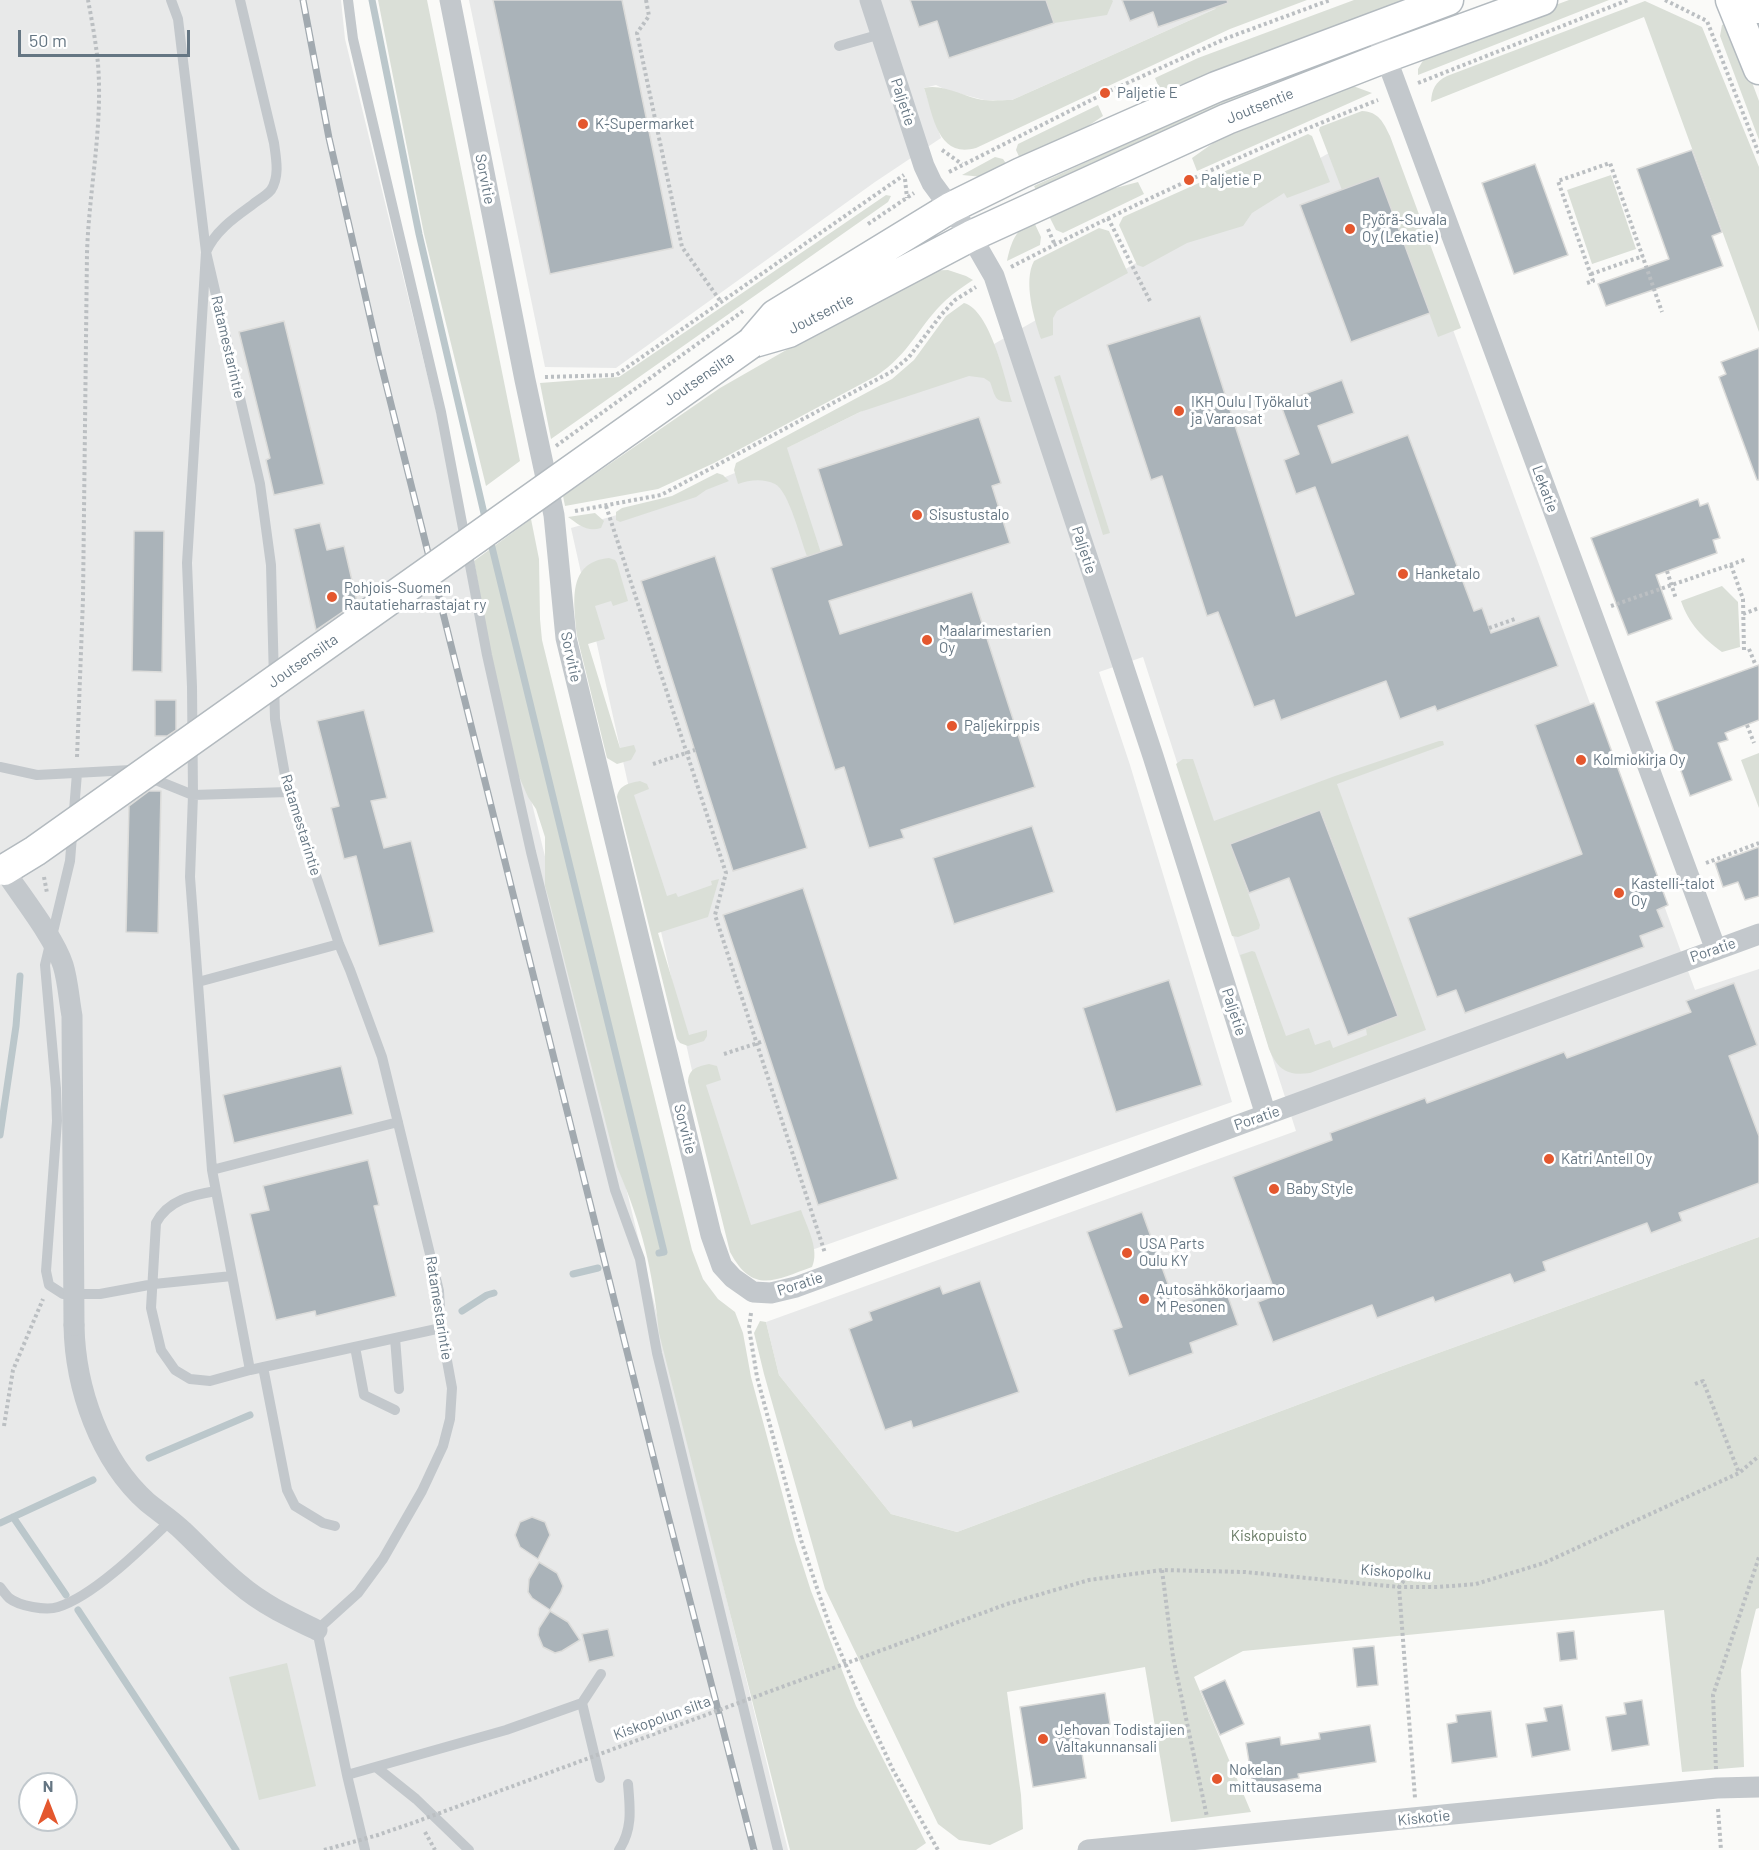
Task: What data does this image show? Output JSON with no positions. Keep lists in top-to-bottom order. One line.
{"streets":{"main road":["Joutsentie","Joutsensilta"],"street":["Paljetie","Sorvitie","Lekatie","Poratie","Kiskotie"],"lane":["Ratamestarintie"],"path":["Kiskopolku","Kiskopolun silta"]},"crossings":[["Paljetie","Joutsentie"],["Paljetie","Poratie"],["Joutsentie","Joutsensilta"],["Joutsentie","Lekatie"],["Sorvitie","Poratie"],["Lekatie","Poratie"],["Kiskopolku","Kiskopolun silta"]],"parks":["Kiskopuisto"],"places":["Paljetie E","K-Supermarket","Paljetie P","Pyörä-Suvala Oy (Lekatie)","IKH Oulu | Työkalut ja Varaosat","Sisustustalo","Hanketalo","Pohjois-Suomen Rautatieharrastajat ry","Maalarimestarien Oy","Paljekirppis","Kolmiokirja Oy","Kastelli-talot Oy","Katri Antell Oy","Baby Style","USA Parts Oulu KY","Autosähkökorjaamo M Pesonen","Jehovan Todistajien Valtakunnansali","Nokelan mittausasema"],"scale_bar":"50 m","north":"top"}
